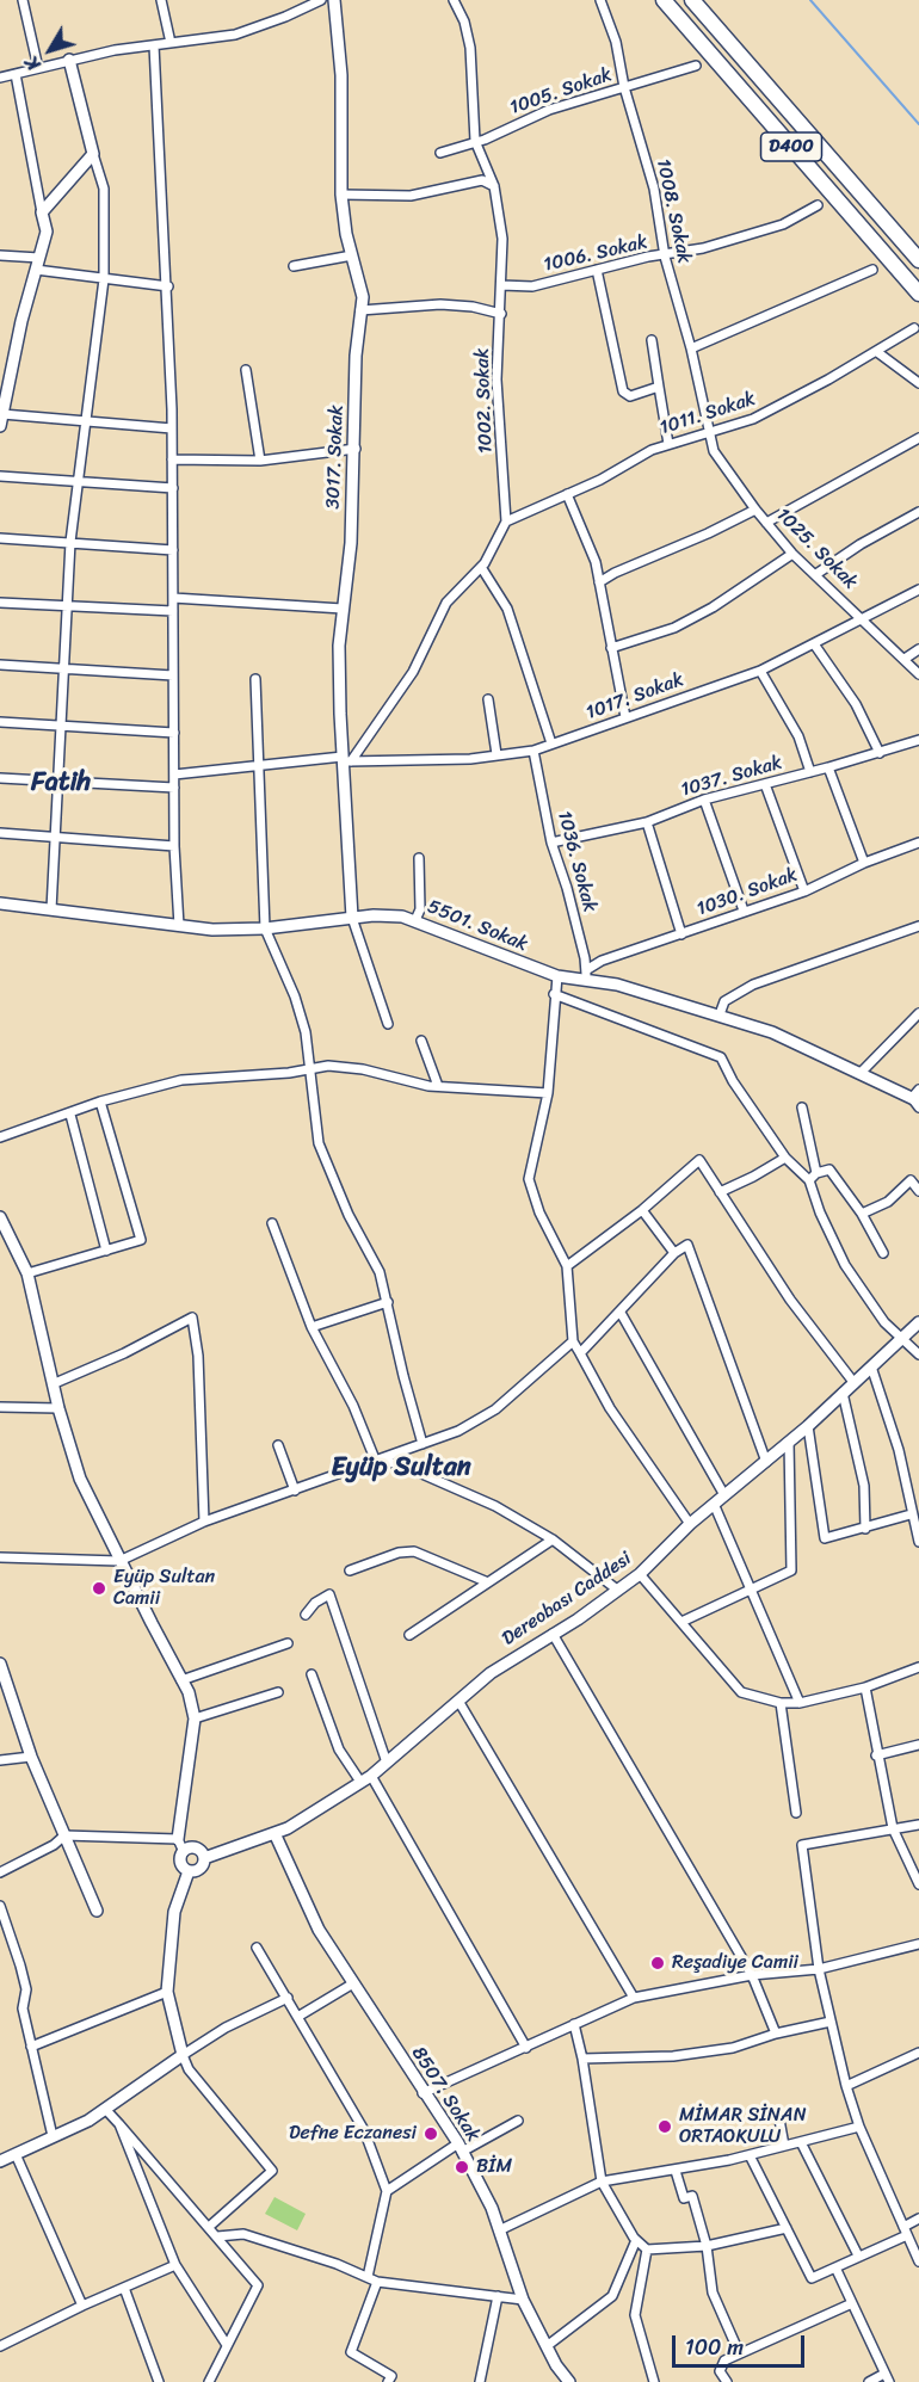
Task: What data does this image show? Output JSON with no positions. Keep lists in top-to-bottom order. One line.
{"streets":{"highway":["D400"],"street":["1005. Sokak","1008. Sokak","1006. Sokak","1002. Sokak","1011. Sokak","3017. Sokak","1025. Sokak","1017. Sokak","1037. Sokak","1036. Sokak","1030. Sokak","5501. Sokak","Dereobası Caddesi","8507. Sokak"]},"crossings":[["1005. Sokak","1008. Sokak"],["1005. Sokak","1002. Sokak"],["1008. Sokak","1006. Sokak"],["1008. Sokak","1011. Sokak"],["1008. Sokak","1025. Sokak"],["1006. Sokak","1002. Sokak"],["1002. Sokak","1011. Sokak"],["1011. Sokak","1025. Sokak"],["3017. Sokak","1017. Sokak"],["3017. Sokak","5501. Sokak"],["1025. Sokak","1017. Sokak"],["1017. Sokak","1036. Sokak"],["1037. Sokak","1036. Sokak"],["1036. Sokak","1030. Sokak"],["1036. Sokak","5501. Sokak"],["1030. Sokak","5501. Sokak"],["Dereobası Caddesi","8507. Sokak"]],"districts":["Fatih","Eyüp Sultan"],"places":["Eyüp Sultan Camii","Reşadiye Camii","MİMAR SİNAN ORTAOKULU","Defne Eczanesi","BİM"],"scale_bar":"100 m","north":"bottom left"}
